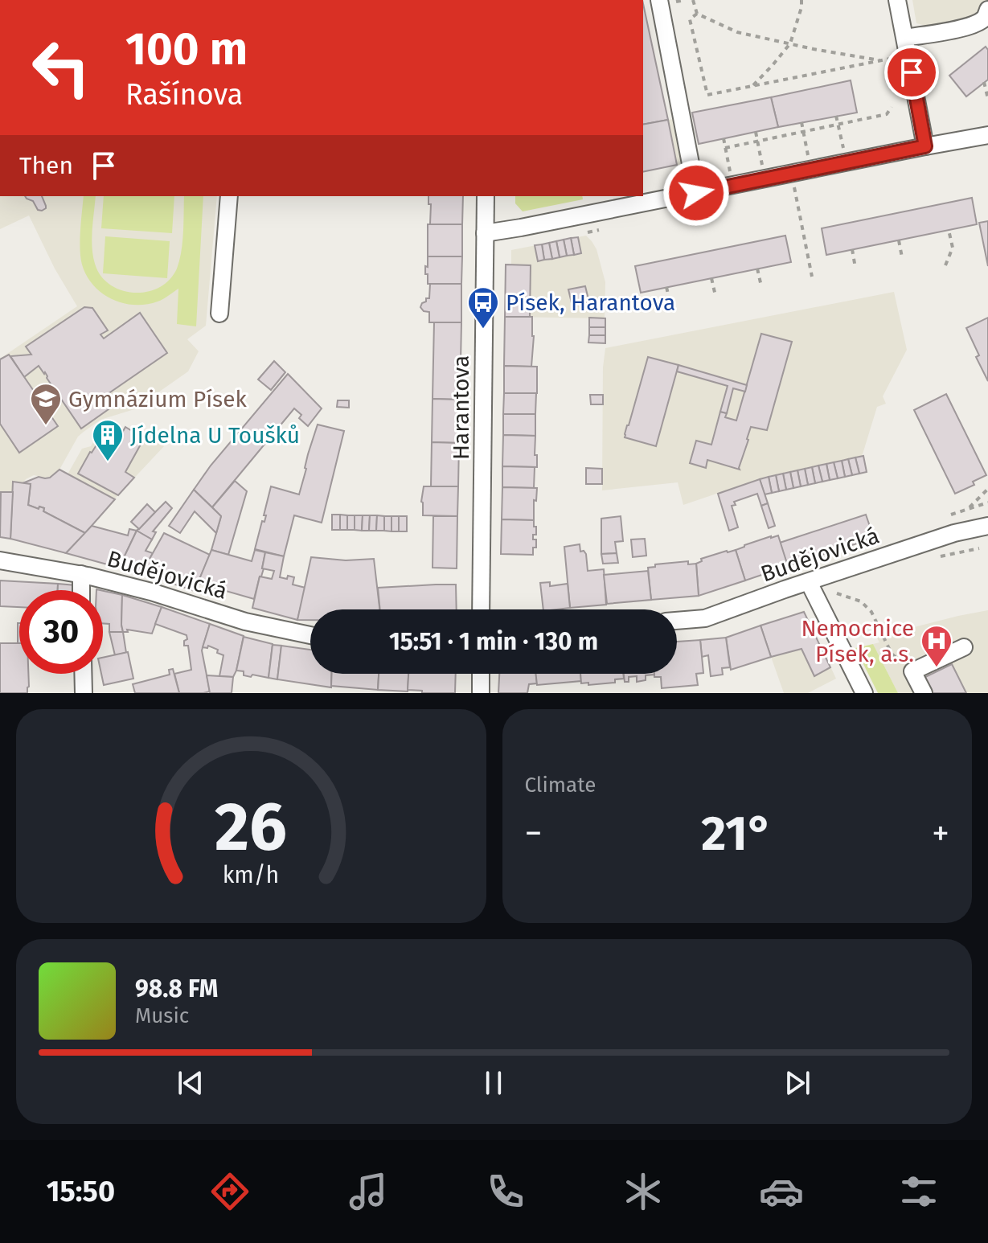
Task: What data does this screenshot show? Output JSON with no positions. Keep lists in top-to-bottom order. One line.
{"streets":{"street":["Harantova","Budějovická"]},"places":{"bus stop":["Písek, Harantova"],"school or university":["Gymnázium Písek"],"building":["Jídelna U Toušků"],"hospital":["Nemocnice Písek, a.s."]},"page":{"turn":["100 m","Rašínova"],"then":"Then","limit":"30","trip":"15:51 · 1 min · 130 m","tile":"Climate","heat":["−","21°","+"],"song":["98.8 FM","Music"],"tabs":"15:50","gauge":["26","km/h"]}}
